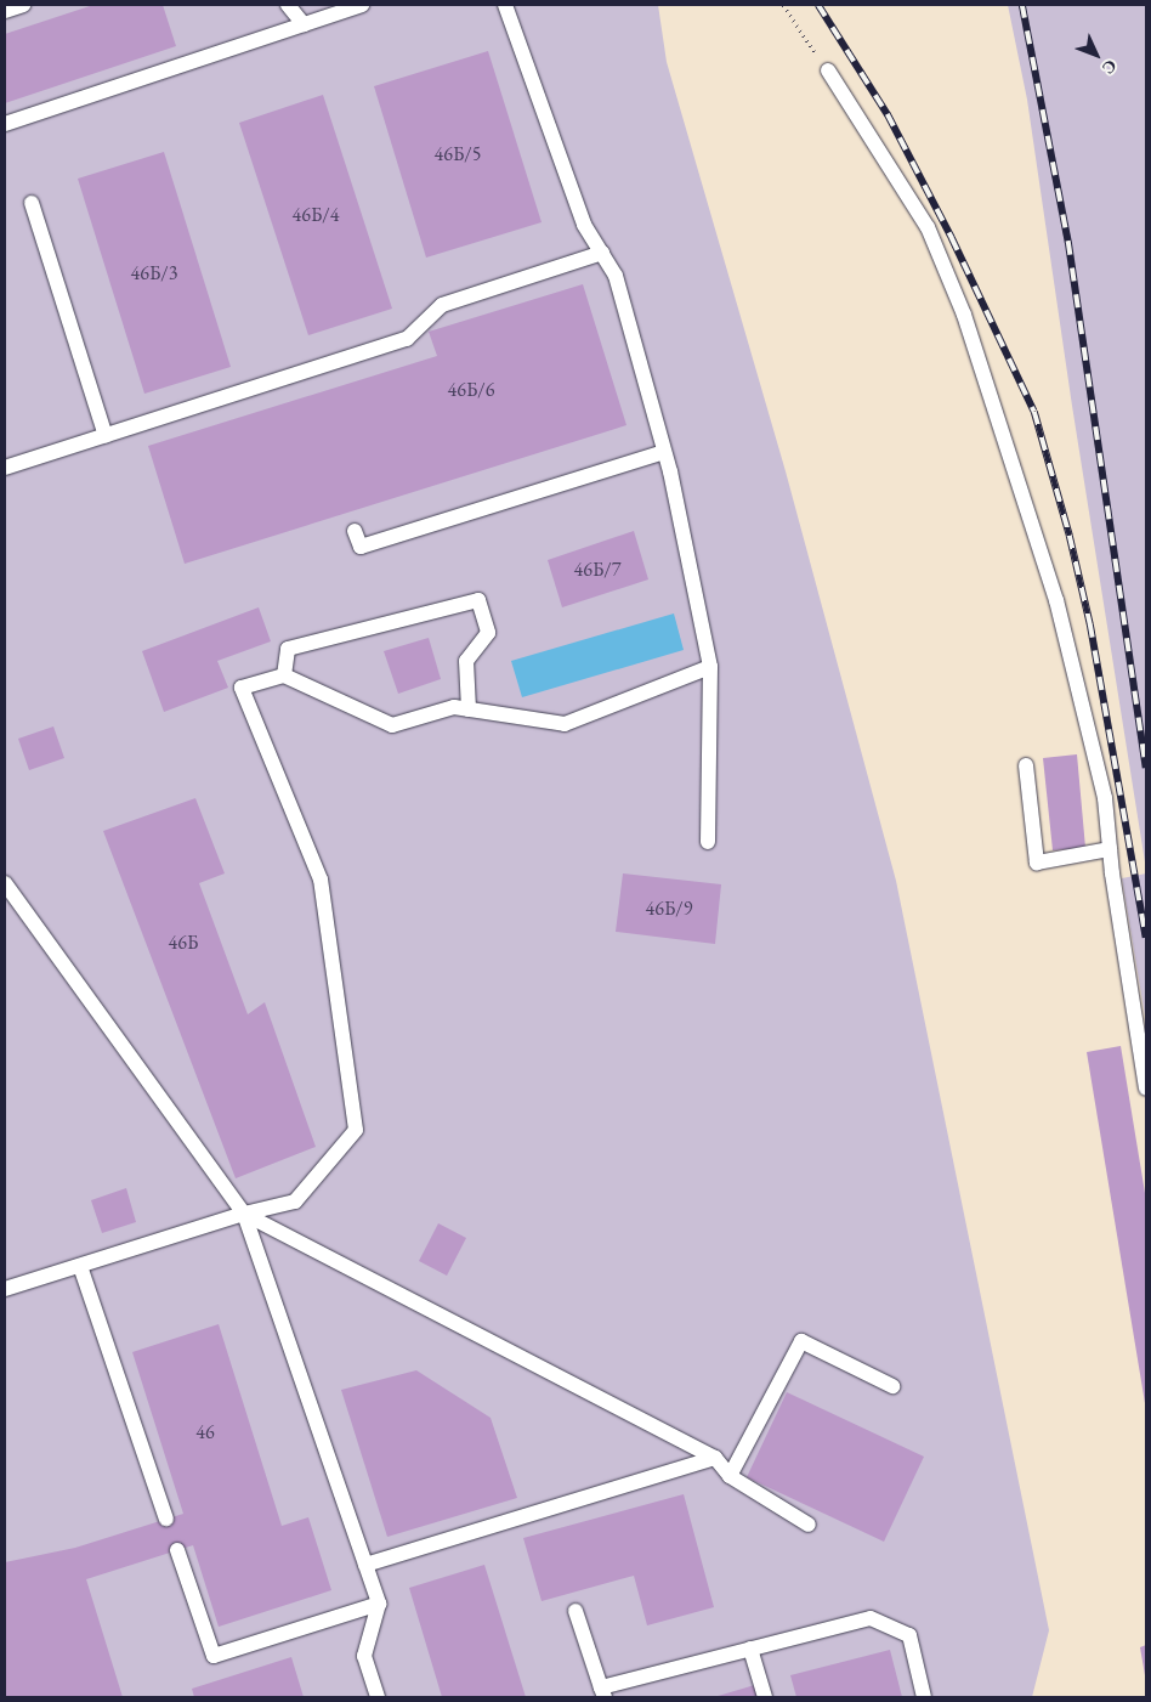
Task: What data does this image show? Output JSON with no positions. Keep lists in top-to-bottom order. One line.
{"house_numbers":["46Б/5","46Б/4","46Б/3","46Б/6","46Б/7","46Б/9","46Б","46"],"north":"bottom right"}
